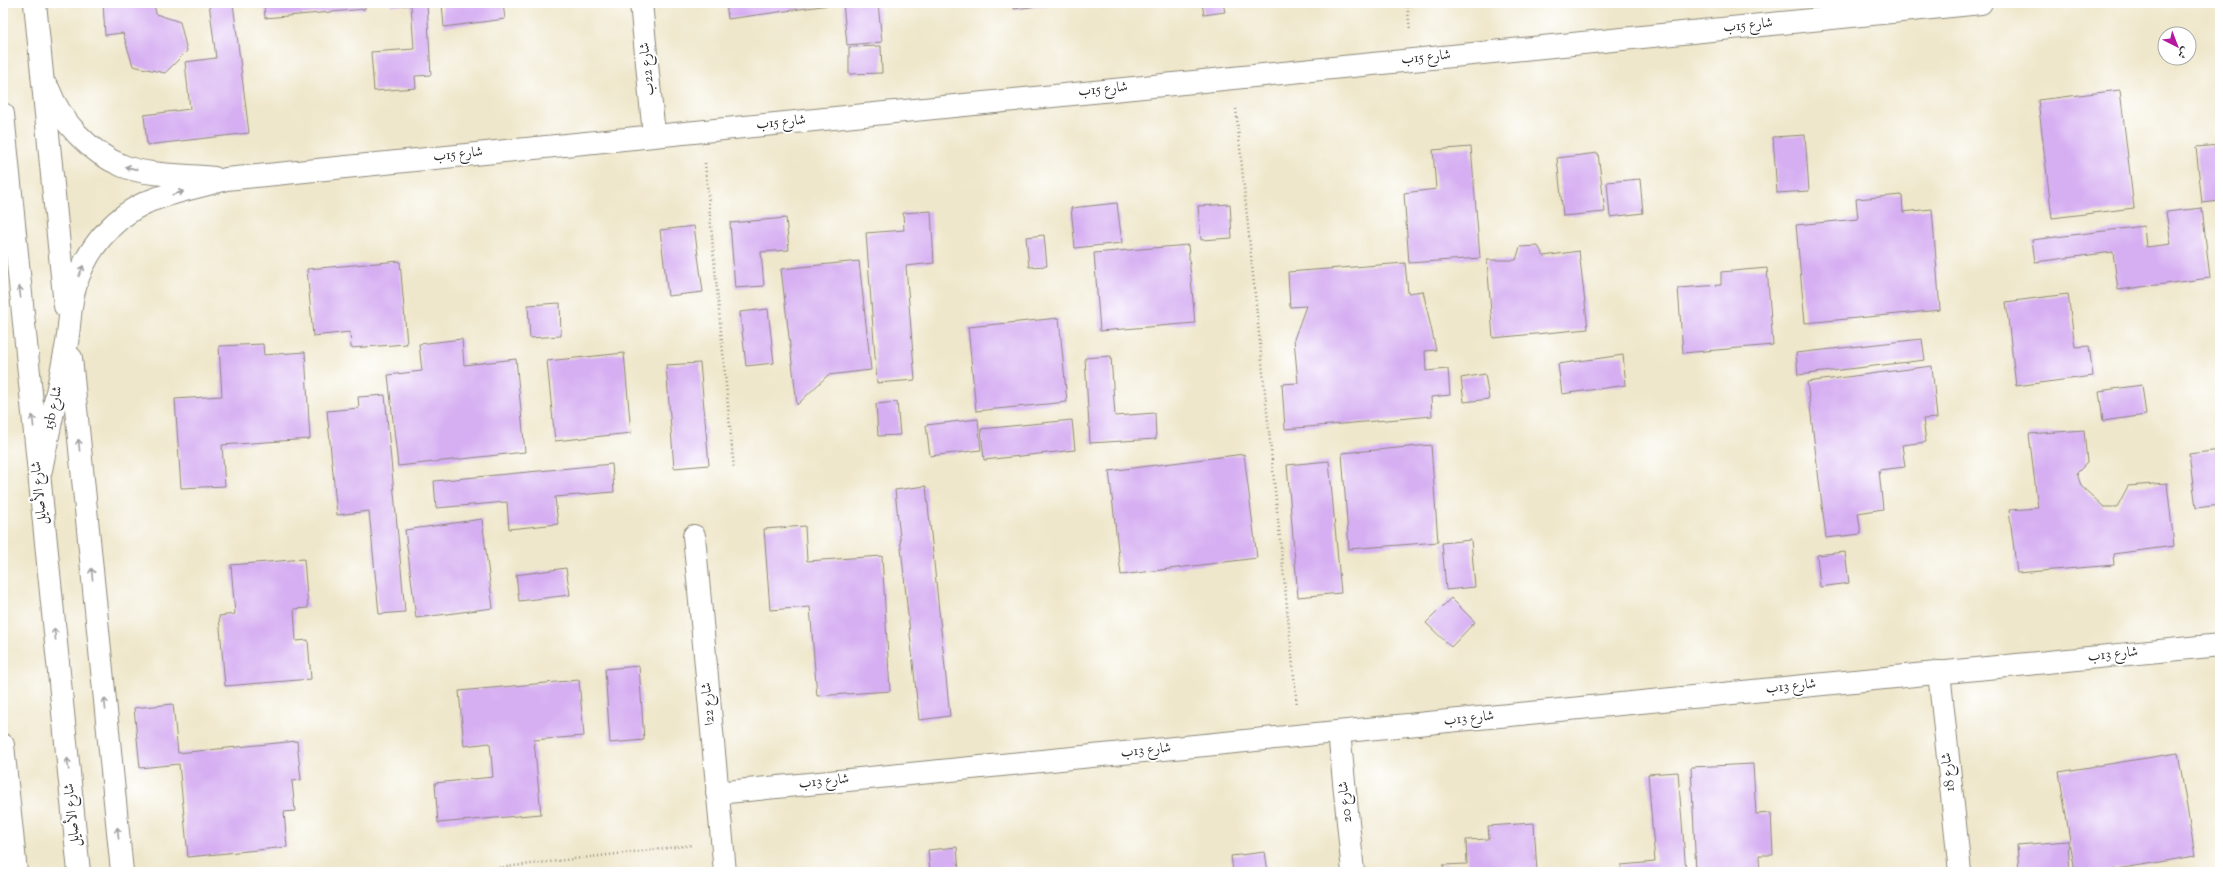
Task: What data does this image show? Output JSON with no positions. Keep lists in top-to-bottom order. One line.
{"streets":{"street":["شارع 15ب","شارع 22ب","15b شارع","شارع الأصايل","شارع 13ب","شارع 22ا","شارع 18","شارع 20"]},"crossings":[["شارع 15ب","شارع 22ب"],["شارع 15ب","15b شارع"],["15b شارع","شارع الأصايل"],["شارع 13ب","شارع 22ا"],["شارع 13ب","شارع 18"],["شارع 13ب","شارع 20"]],"north":"bottom right"}
